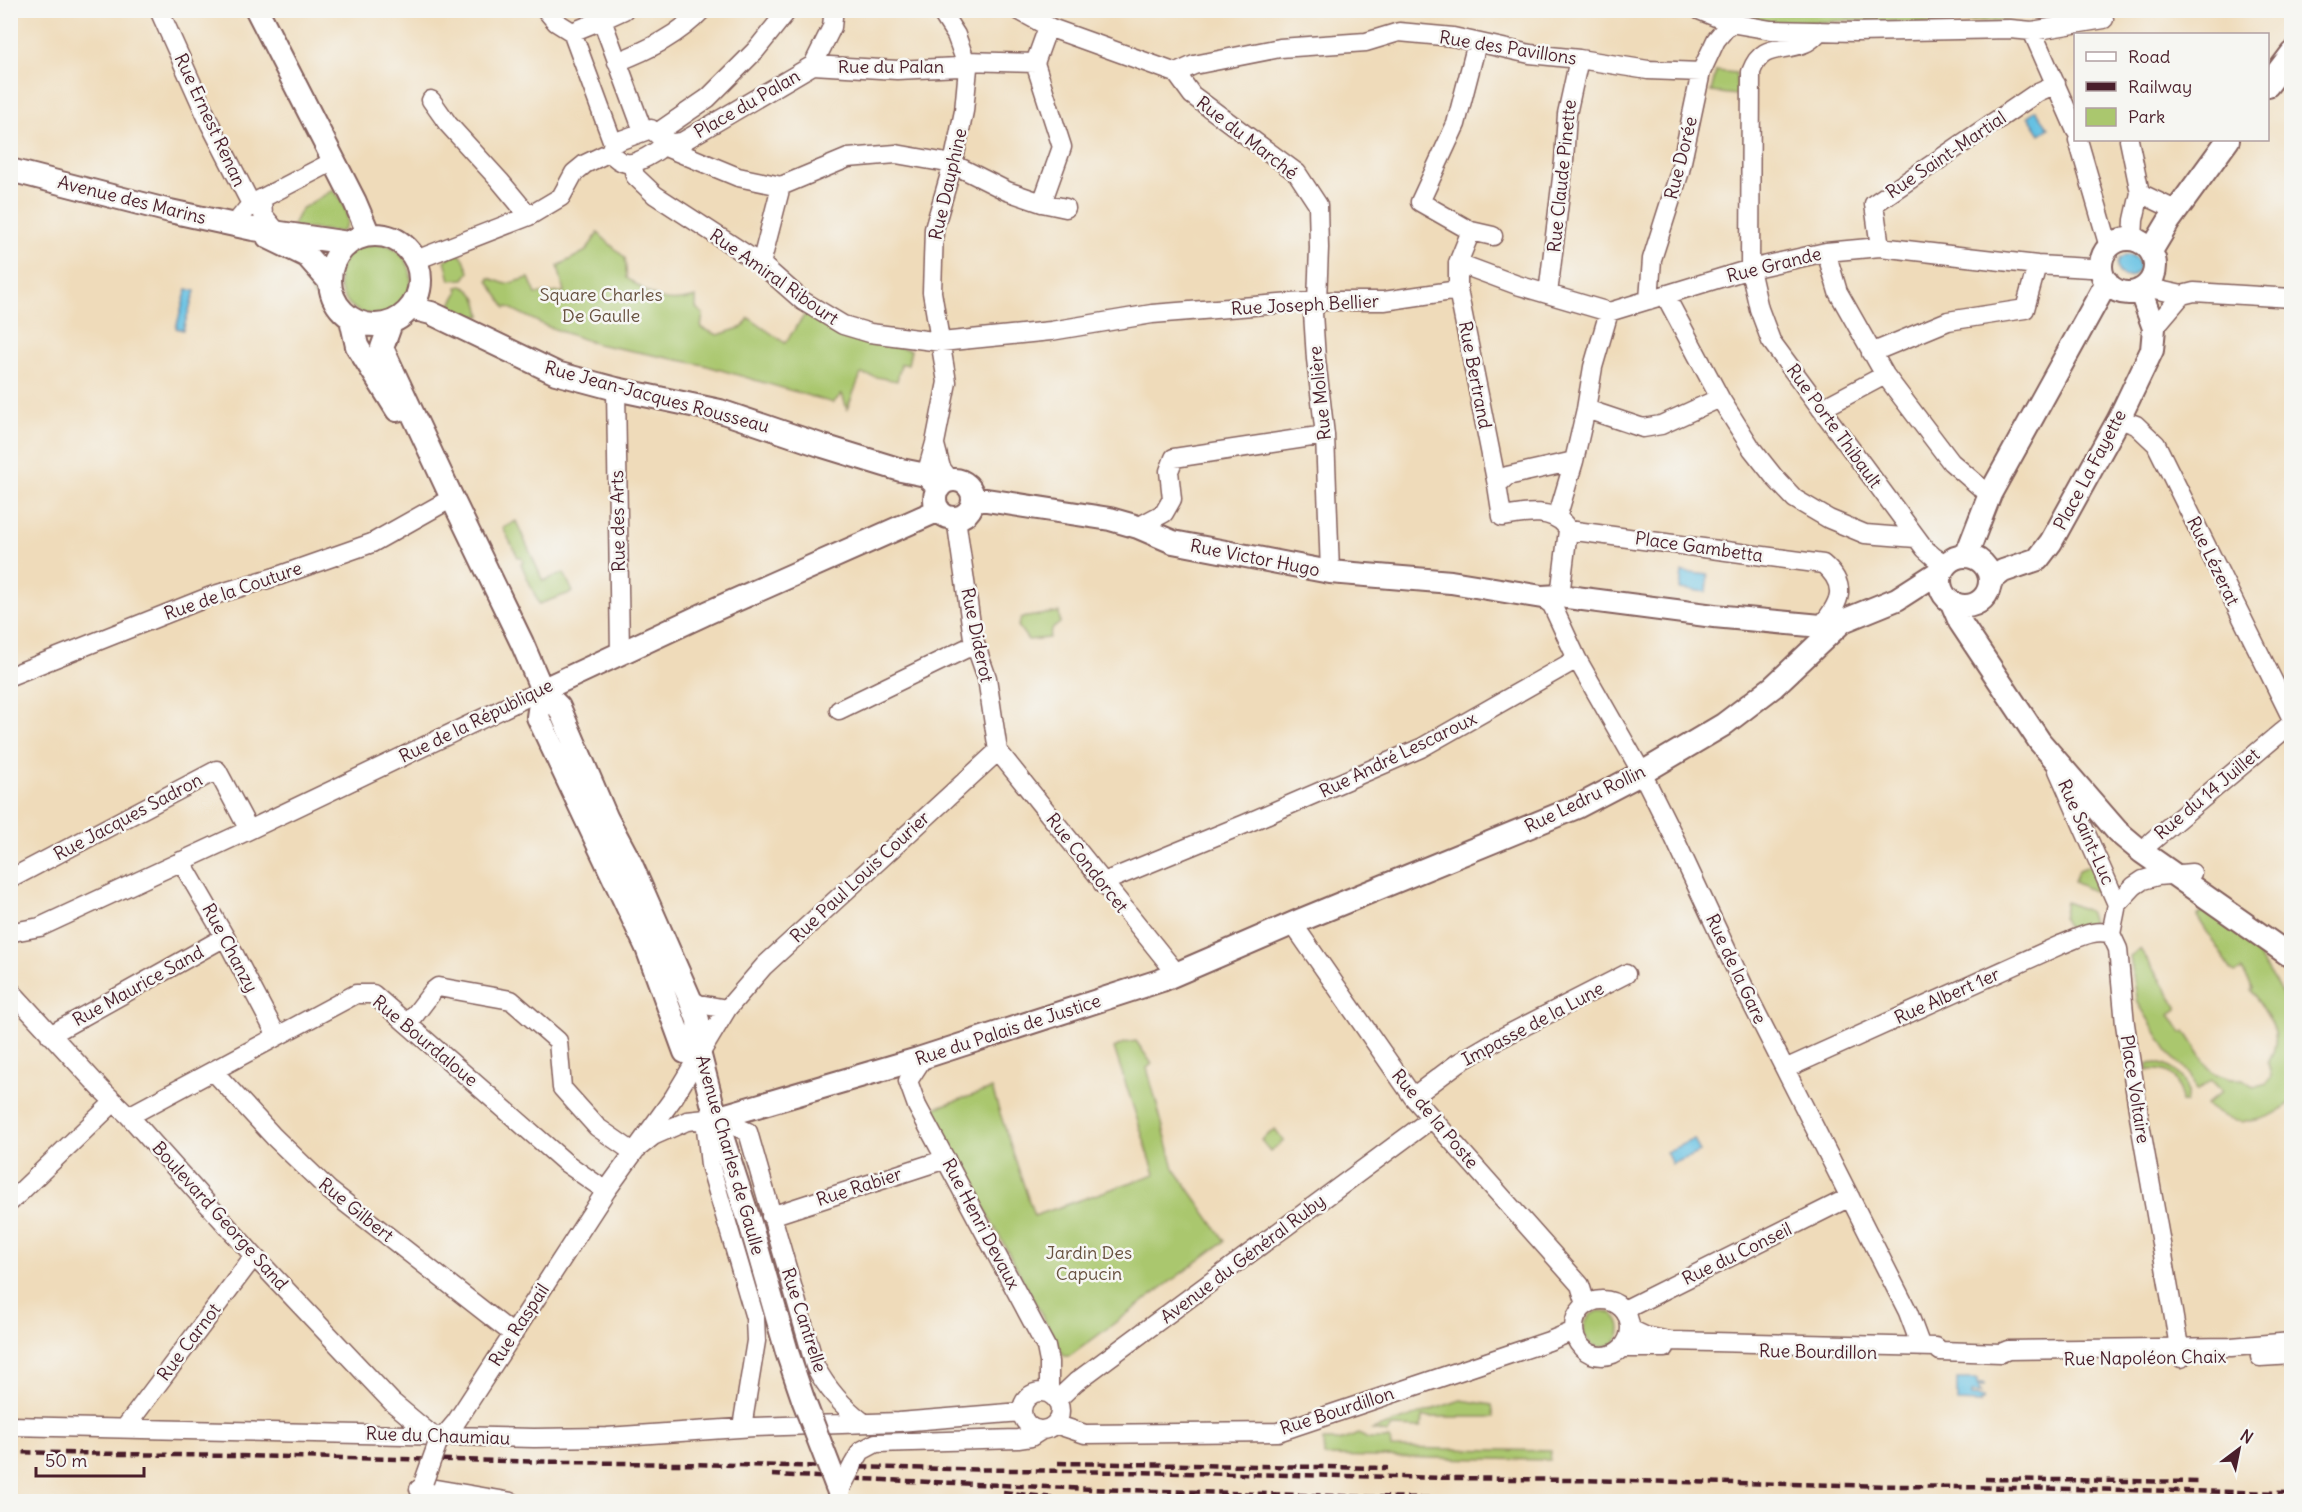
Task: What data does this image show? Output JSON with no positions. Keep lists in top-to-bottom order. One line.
{"streets":{"main road":["Avenue des Marins","Rue Jean-Jacques Rousseau","Place La Fayette","Rue Victor Hugo","Rue de la République","Rue Ledru Rollin","Rue Saint-Luc","Rue du Palais de Justice","Avenue Charles de Gaulle"],"street":["Rue des Pavillons","Rue du Palan","Place du Palan","Rue Ernest Renan","Rue du Marché","Rue Saint-Martial","Rue Dorée","Rue Claude Pinette","Rue Dauphine","Rue Grande","Rue Amiral Ribourt","Rue Joseph Bellier","Rue Bertrand","Rue Molière","Rue Porte Thibault","Rue des Arts","Place Gambetta","Rue Lézerat","Rue de la Couture","Rue Diderot","Rue André Lescaroux","Rue du 14 Juillet","Rue Jacques Sadron","Rue Condorcet","Rue Paul Louis Courier","Rue Chanzy","Rue de la Gare","Rue Maurice Sand","Rue Albert 1er","Impasse de la Lune","Rue Bourdaloue","Place Voltaire","Rue de la Poste","Rue Rabier","Rue Gilbert","Boulevard George Sand","Rue Henri Devaux","Rue du Conseil","Avenue du Général Ruby","Rue Cantrelle","Rue Raspail","Rue Carnot","Rue Bourdillon","Rue Napoléon Chaix","Rue du Chaumiau"]},"crossings":[["Rue des Pavillons","Rue du Marché"],["Rue des Pavillons","Rue Dorée"],["Rue des Pavillons","Rue Claude Pinette"],["Rue du Palan","Place du Palan"],["Rue du Palan","Rue Dauphine"],["Rue Ernest Renan","Avenue des Marins"],["Rue du Marché","Rue Molière"],["Rue Saint-Martial","Rue Grande"],["Rue Dorée","Rue Grande"],["Rue Dauphine","Rue Amiral Ribourt"],["Rue Dauphine","Rue Jean-Jacques Rousseau"],["Rue Dauphine","Rue Victor Hugo"],["Rue Dauphine","Rue Diderot"],["Rue Dauphine","Rue de la République"],["Avenue des Marins","Rue Jean-Jacques Rousseau"],["Avenue des Marins","Avenue Charles de Gaulle"],["Rue Grande","Rue Porte Thibault"],["Rue Amiral Ribourt","Rue Joseph Bellier"],["Rue Joseph Bellier","Rue Bertrand"],["Rue Joseph Bellier","Rue Molière"],["Rue Bertrand","Place Gambetta"],["Rue Molière","Rue Victor Hugo"],["Rue Jean-Jacques Rousseau","Rue des Arts"],["Rue Jean-Jacques Rousseau","Rue Victor Hugo"],["Rue Jean-Jacques Rousseau","Rue Diderot"],["Rue Jean-Jacques Rousseau","Rue de la République"],["Rue Jean-Jacques Rousseau","Avenue Charles de Gaulle"],["Rue Porte Thibault","Place La Fayette"],["Rue Porte Thibault","Rue Saint-Luc"],["Place La Fayette","Rue Lézerat"],["Place La Fayette","Rue Saint-Luc"],["Rue des Arts","Rue de la République"],["Rue Victor Hugo","Rue Diderot"],["Rue Victor Hugo","Rue de la République"],["Rue Victor Hugo","Rue de la Gare"],["Rue Lézerat","Rue du 14 Juillet"],["Rue de la Couture","Avenue Charles de Gaulle"],["Rue Diderot","Rue de la République"],["Rue Diderot","Rue Condorcet"],["Rue Diderot","Rue Paul Louis Courier"],["Rue de la République","Rue Jacques Sadron"],["Rue de la République","Rue Chanzy"],["Rue de la République","Avenue Charles de Gaulle"],["Rue André Lescaroux","Rue Condorcet"],["Rue André Lescaroux","Rue de la Gare"],["Rue du 14 Juillet","Rue Saint-Luc"],["Rue Ledru Rollin","Rue de la Gare"],["Rue Ledru Rollin","Rue du Palais de Justice"],["Rue Ledru Rollin","Rue de la Poste"],["Rue Saint-Luc","Place Voltaire"],["Rue Condorcet","Rue Paul Louis Courier"],["Rue Condorcet","Rue du Palais de Justice"],["Rue Paul Louis Courier","Avenue Charles de Gaulle"],["Rue Paul Louis Courier","Rue Raspail"],["Rue Chanzy","Rue Maurice Sand"],["Rue Chanzy","Rue Bourdaloue"],["Rue de la Gare","Rue Albert 1er"],["Rue de la Gare","Rue du Conseil"],["Rue de la Gare","Rue Bourdillon"],["Rue Maurice Sand","Boulevard George Sand"],["Rue Albert 1er","Place Voltaire"],["Impasse de la Lune","Rue de la Poste"],["Rue du Palais de Justice","Rue de la Poste"],["Rue du Palais de Justice","Avenue Charles de Gaulle"],["Rue du Palais de Justice","Rue Henri Devaux"],["Rue du Palais de Justice","Rue Cantrelle"],["Rue du Palais de Justice","Rue Raspail"],["Rue Bourdaloue","Rue Gilbert"],["Rue Bourdaloue","Boulevard George Sand"],["Rue Bourdaloue","Rue Raspail"],["Place Voltaire","Rue Napoléon Chaix"],["Rue de la Poste","Rue du Conseil"],["Rue de la Poste","Avenue du Général Ruby"],["Rue de la Poste","Rue Bourdillon"],["Avenue Charles de Gaulle","Rue Cantrelle"],["Avenue Charles de Gaulle","Rue Raspail"],["Rue Rabier","Rue Henri Devaux"],["Rue Rabier","Rue Cantrelle"],["Rue Gilbert","Rue Raspail"],["Boulevard George Sand","Rue Raspail"],["Boulevard George Sand","Rue Carnot"],["Boulevard George Sand","Rue du Chaumiau"],["Rue Henri Devaux","Avenue du Général Ruby"],["Rue Henri Devaux","Rue Bourdillon"],["Rue du Conseil","Rue Bourdillon"],["Avenue du Général Ruby","Rue Bourdillon"],["Rue Cantrelle","Rue Raspail"],["Rue Cantrelle","Rue du Chaumiau"],["Rue Raspail","Rue du Chaumiau"],["Rue Carnot","Rue du Chaumiau"],["Rue Bourdillon","Rue Napoléon Chaix"]],"parks":["Square Charles De Gaulle","Jardin Des Capucin"],"legend":["Road","Railway","Park"],"scale_bar":"50 m","north":"top right"}
